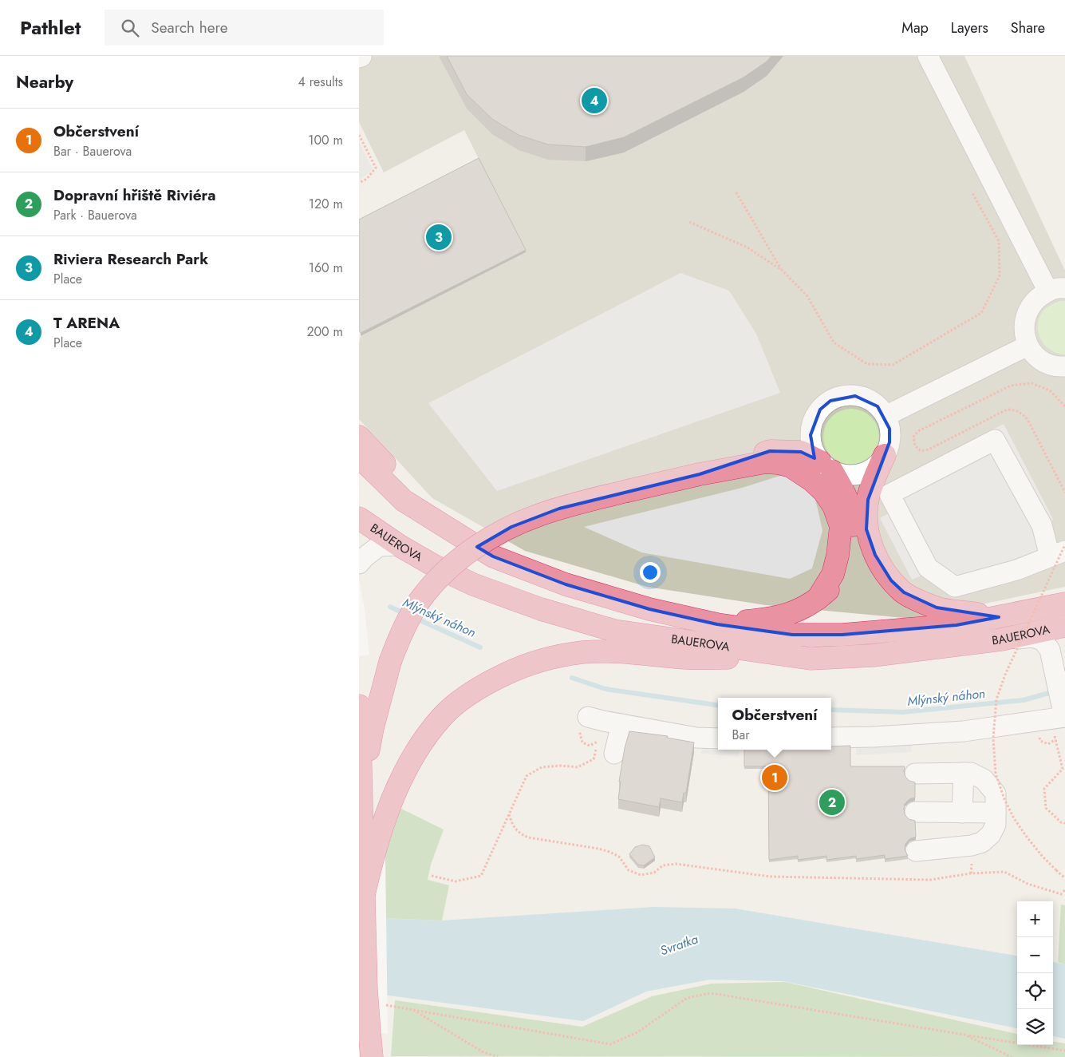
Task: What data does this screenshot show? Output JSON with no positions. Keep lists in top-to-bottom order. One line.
{"streets":{"highway":["BAUEROVA"]},"water":["Mlýnský náhon","Svratka"],"page":{"header":"Pathlet","search":"Search here","nav":["Map","Layers","Share"],"heading":["Nearby","4 results"],"pins":["4","3","1","2"],"list":[{"mark":"1","name":"Občerstvení","note":"Bar · Bauerova","value":"100 m"},{"mark":"2","name":"Dopravní hřiště Riviéra","note":"Park · Bauerova","value":"120 m"},{"mark":"3","name":"Riviera Research Park","note":"Place","value":"160 m"},{"mark":"4","name":"T ARENA","note":"Place","value":"200 m"}],"popup":["Občerstvení","Bar"],"map_buttons":["+","−"]}}
